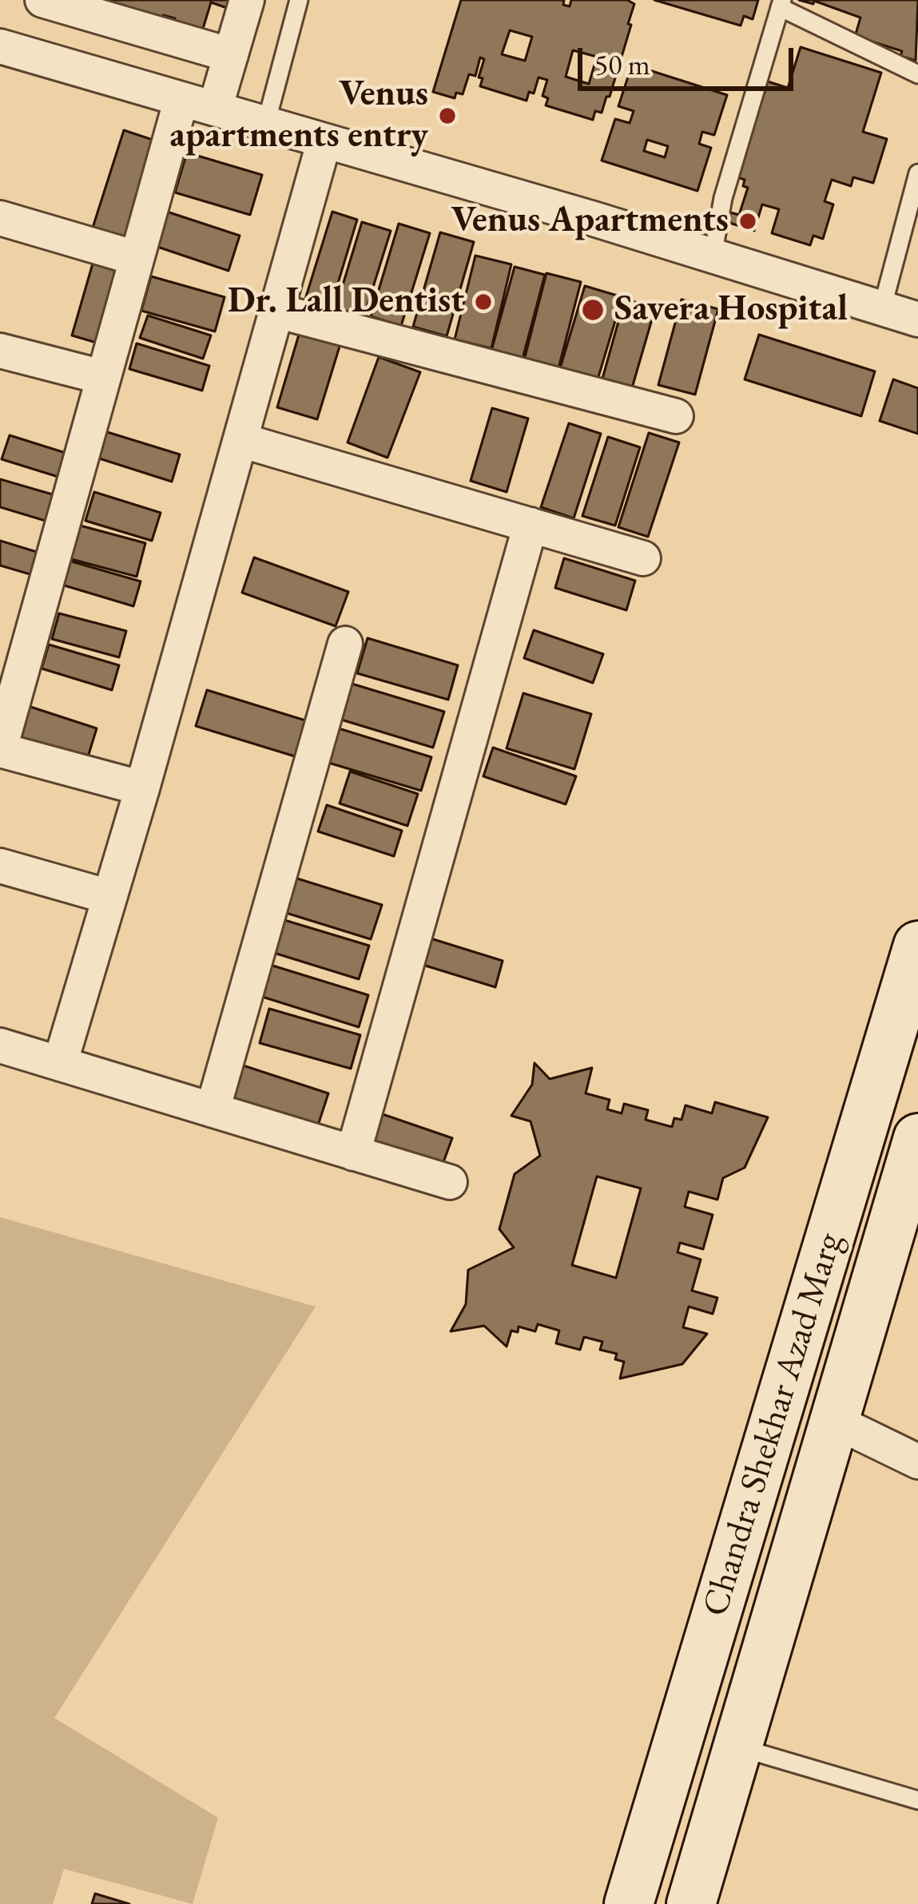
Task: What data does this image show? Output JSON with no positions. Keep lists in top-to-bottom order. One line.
{"streets":{"street":["Chandra Shekhar Azad Marg"]},"places":["Venus apartments entry","Venus Apartments","Dr. Lall Dentist","Savera Hospital"],"scale_bar":"50 m"}
